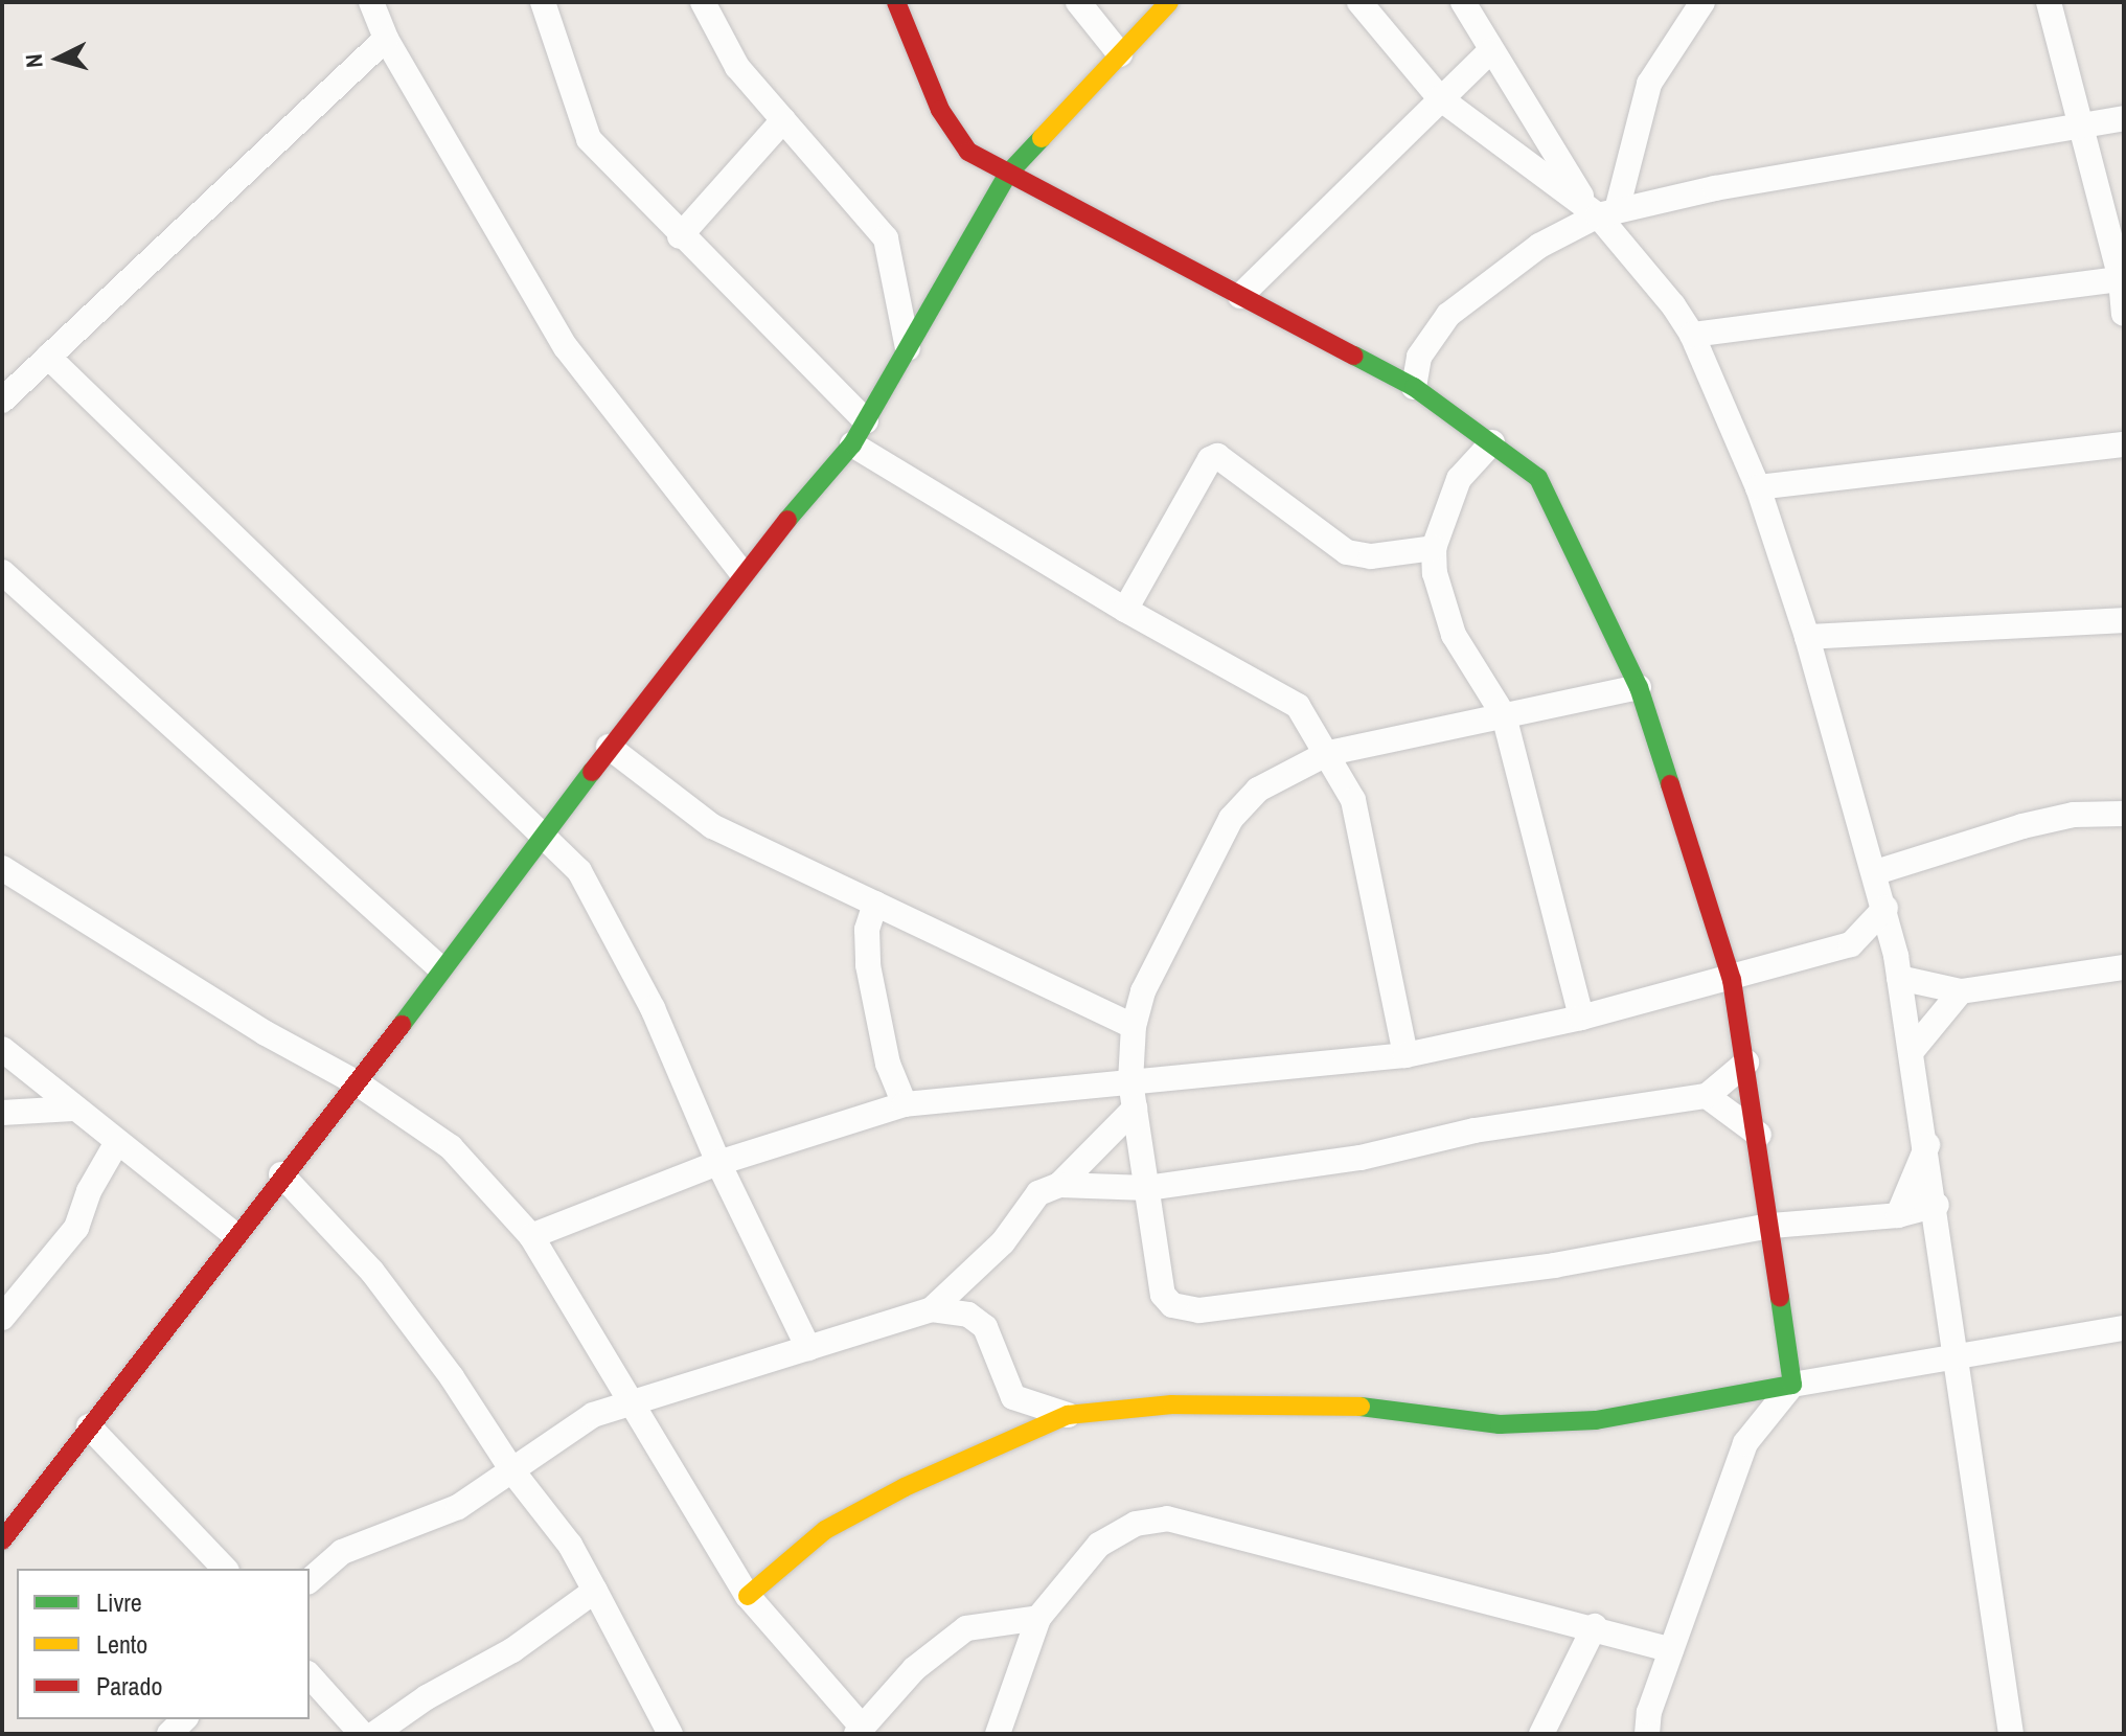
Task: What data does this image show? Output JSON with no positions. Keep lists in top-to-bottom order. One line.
{"legend":["Livre","Lento","Parado"],"north":"left"}
